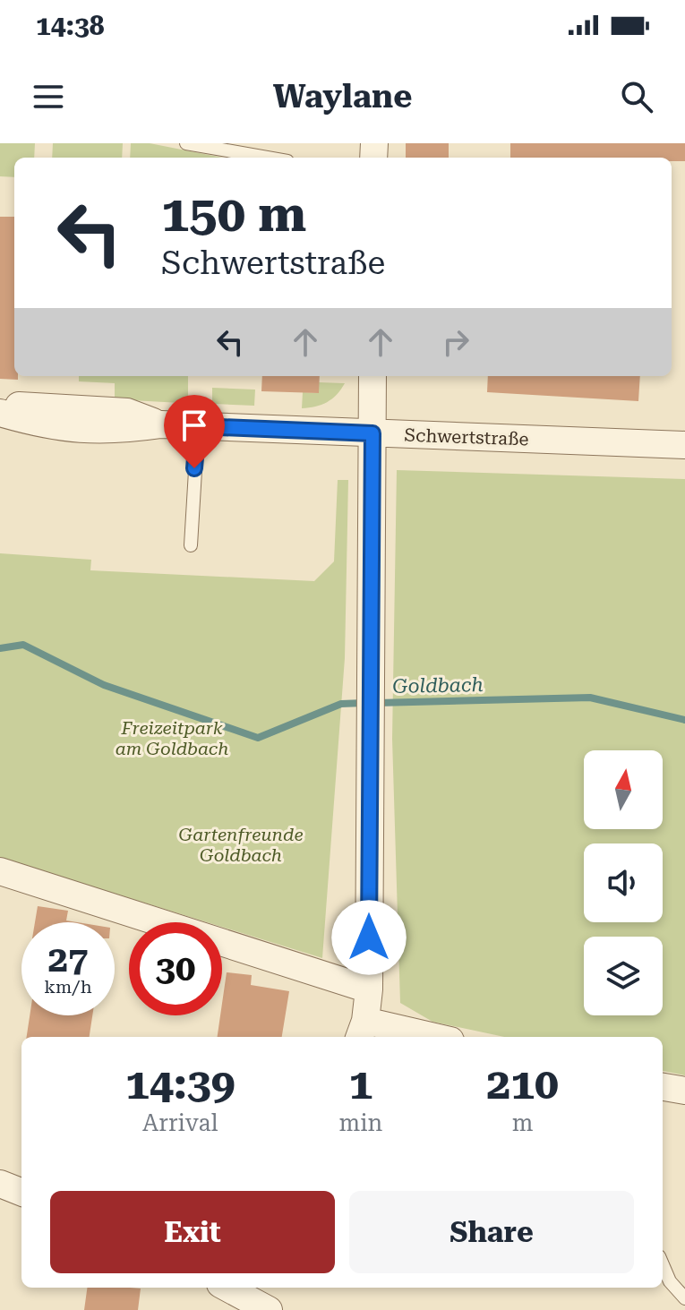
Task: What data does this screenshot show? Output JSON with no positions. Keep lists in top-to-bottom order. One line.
{"streets":{"street":["Schwertstraße"]},"water":["Goldbach"],"parks":["Freizeitpark am Goldbach","Gartenfreunde Goldbach"],"north":"top","page":{"status":"14:38","header":"Waylane","turn":["150 m","Schwertstraße"],"speed":"27 km/h","limit":"30","eta":["14:39","Arrival","1","min","210","m"],"buttons":["Exit","Share"]}}
